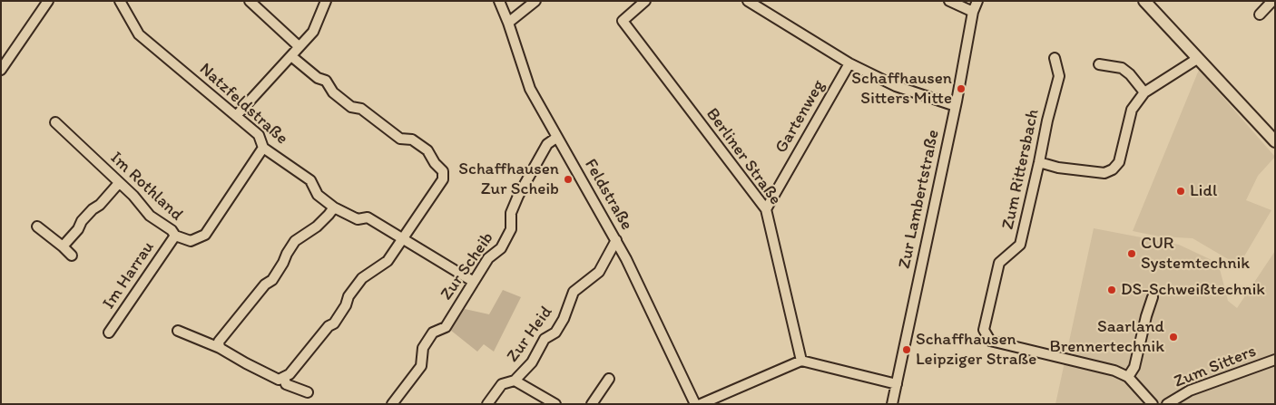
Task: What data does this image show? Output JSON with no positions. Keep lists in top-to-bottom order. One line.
{"streets":{"street":["Natzfeldstraße","Gartenweg","Berliner Straße","Zum Rittersbach","Im Rothland","Feldstraße","Zur Lambertstraße","Zur Scheib","Im Harrau","Zur Heid","Zum Sitters"]},"crossings":[["Natzfeldstraße","Im Rothland"],["Natzfeldstraße","Zur Scheib"],["Gartenweg","Berliner Straße"],["Im Rothland","Im Harrau"],["Feldstraße","Zur Scheib"],["Feldstraße","Zur Heid"]],"places":["Schaffhausen Sitters Mitte","Schaffhausen Zur Scheib","Lidl","CUR Systemtechnik","DS-Schweißtechnik","Saarland Brennertechnik","Schaffhausen Leipziger Straße"]}
